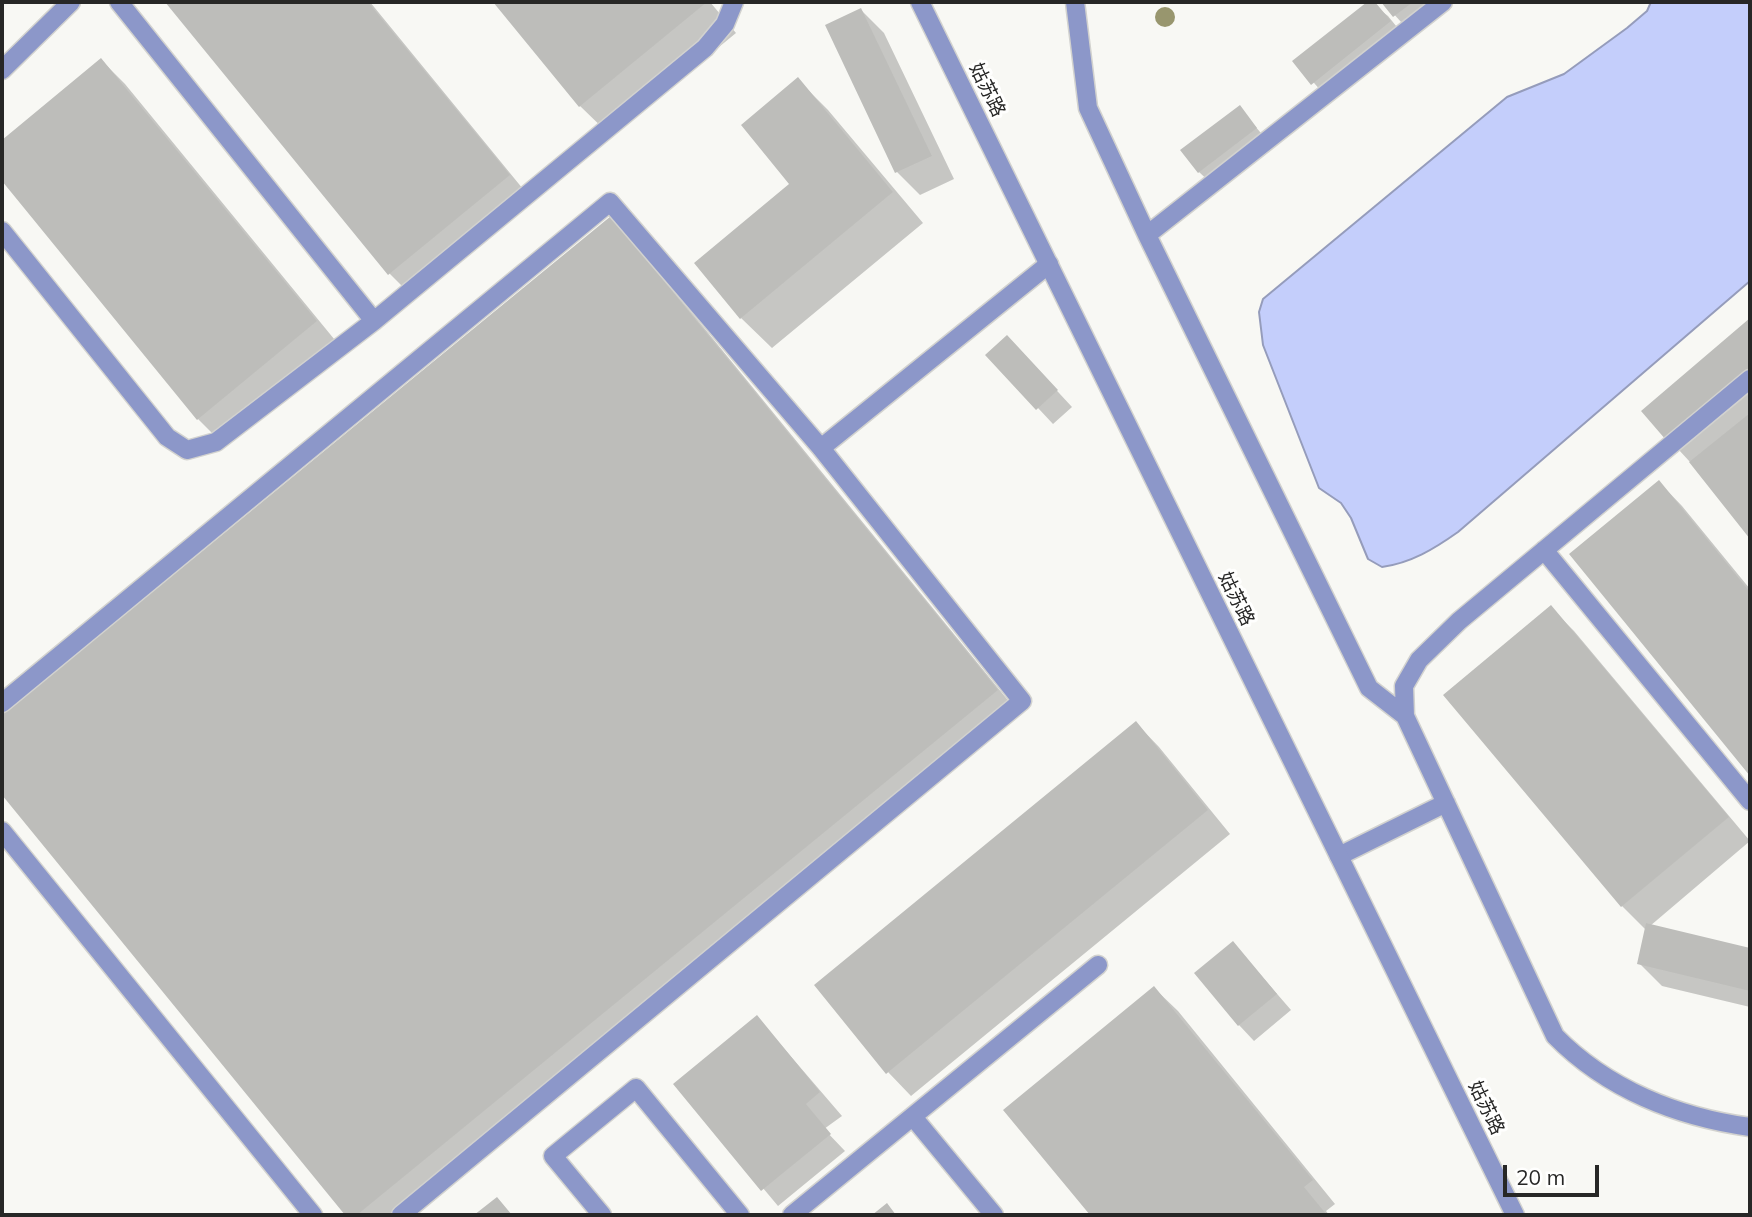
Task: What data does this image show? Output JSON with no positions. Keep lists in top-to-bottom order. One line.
{"streets":{"street":["姑苏路"]},"scale_bar":"20 m"}
